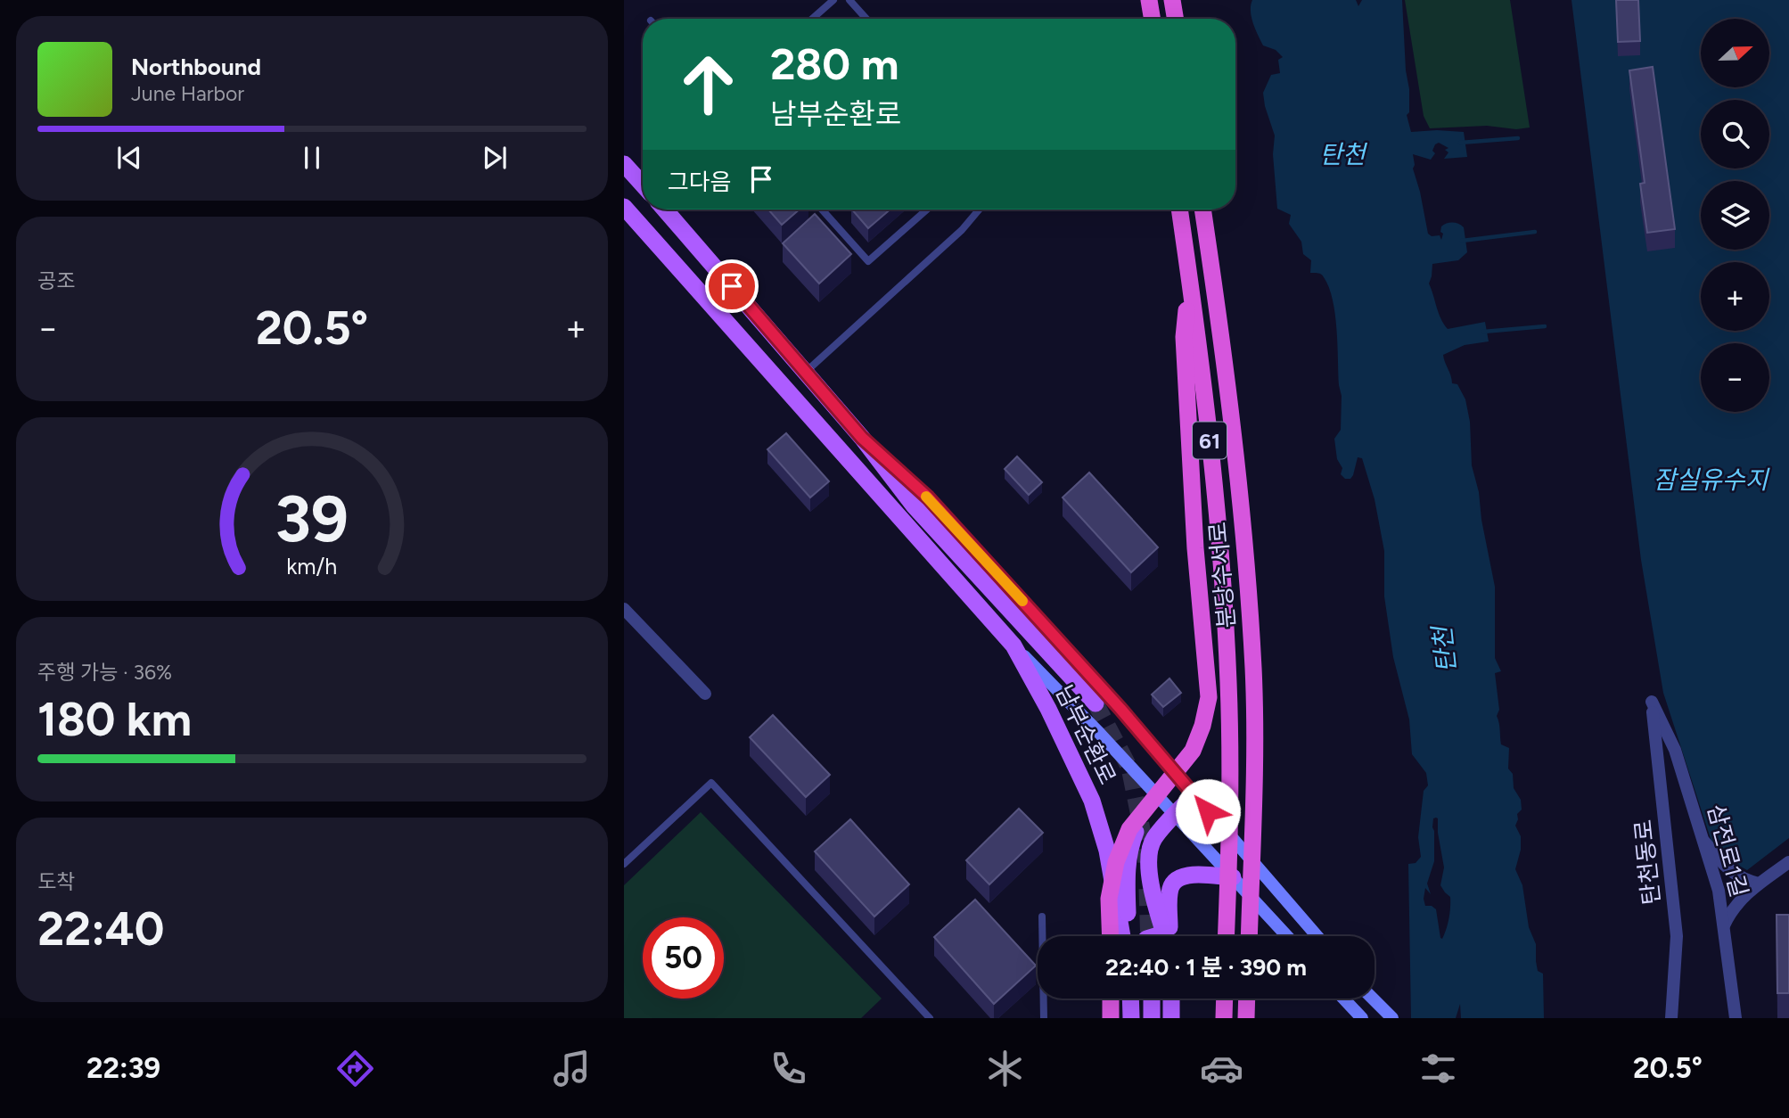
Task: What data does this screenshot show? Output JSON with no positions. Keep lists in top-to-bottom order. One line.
{"streets":{"highway":["61","분당수서로"],"main road":["남부순환로"],"street":["삼전로1길","탄천동로"]},"crossings":[["삼전로1길","탄천동로"]],"water":["탄천","잠실유수지"],"north":"right","page":{"map_buttons":["+","−"],"turn":["280 m","남부순환로"],"song":["Northbound","June Harbor"],"then":"그다음","tile":["공조",["주행 가능 · 36%","180 km"],["도착","22:40"]],"heat":["−","20.5°","+"],"limit":"50","trip":"22:40 · 1 분 · 390 m","tabs":["22:39","20.5°"],"gauge":["39","km/h"]}}
